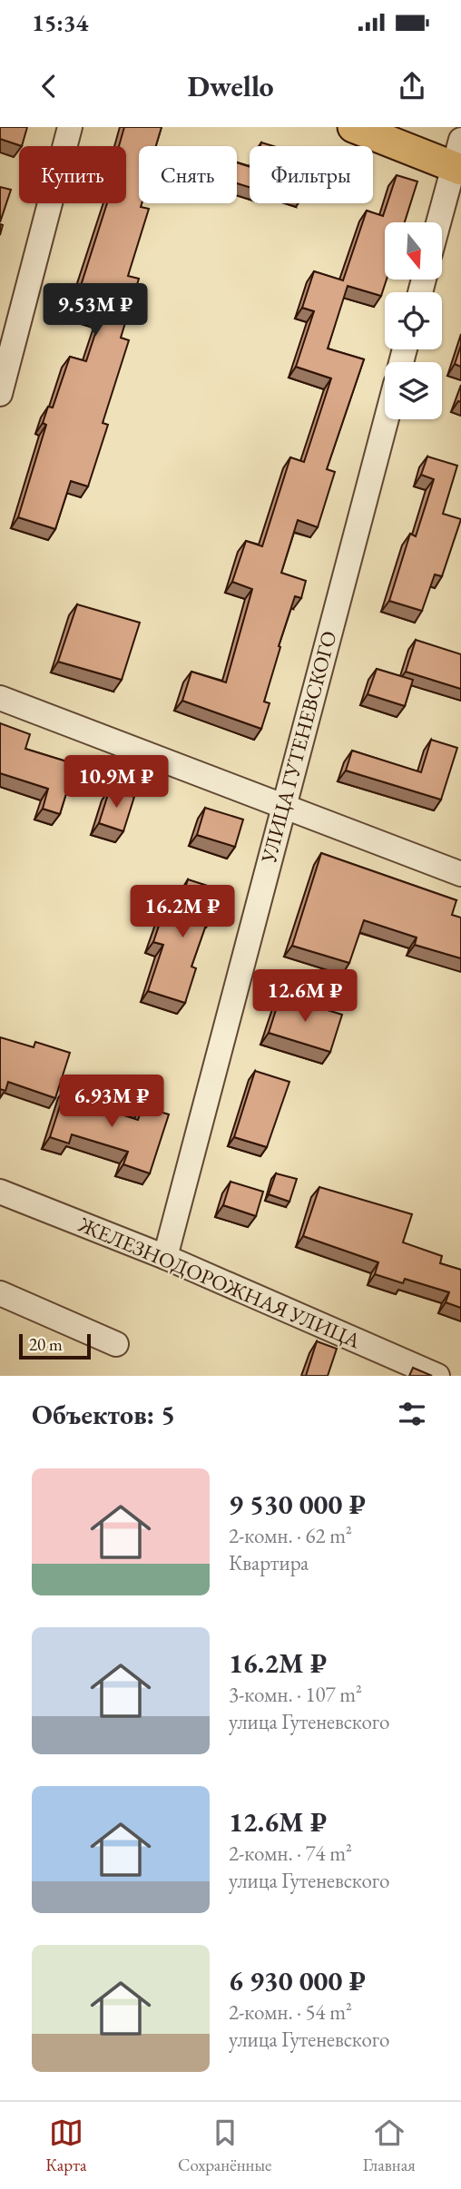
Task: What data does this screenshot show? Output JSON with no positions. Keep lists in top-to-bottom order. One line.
{"streets":{"street":["УЛИЦА ГУТЕНЕВСКОГО","ЖЕЛЕЗНОДОРОЖНАЯ УЛИЦА"]},"crossings":[["УЛИЦА ГУТЕНЕВСКОГО","ЖЕЛЕЗНОДОРОЖНАЯ УЛИЦА"]],"scale_bar":"20 m","north":"bottom","page":{"status":"15:34","header":"Dwello","chip":["Купить","Снять","Фильтры"],"price":["9.53M ₽","10.9M ₽","16.2M ₽","12.6M ₽","6.93M ₽"],"scale":"20 m","heading":"Объектов: 5","list":[{"name":"9 530 000 ₽","note":"2-комн. · 62 m² · Квартира"},{"name":"16.2M ₽","note":"3-комн. · 107 m² · улица Гутеневского"},{"name":"12.6M ₽","note":"2-комн. · 74 m² · улица Гутеневского"},{"name":"6 930 000 ₽","note":"2-комн. · 54 m² · улица Гутеневского"}],"tabs":["Карта","Сохранённые","Главная"]}}
